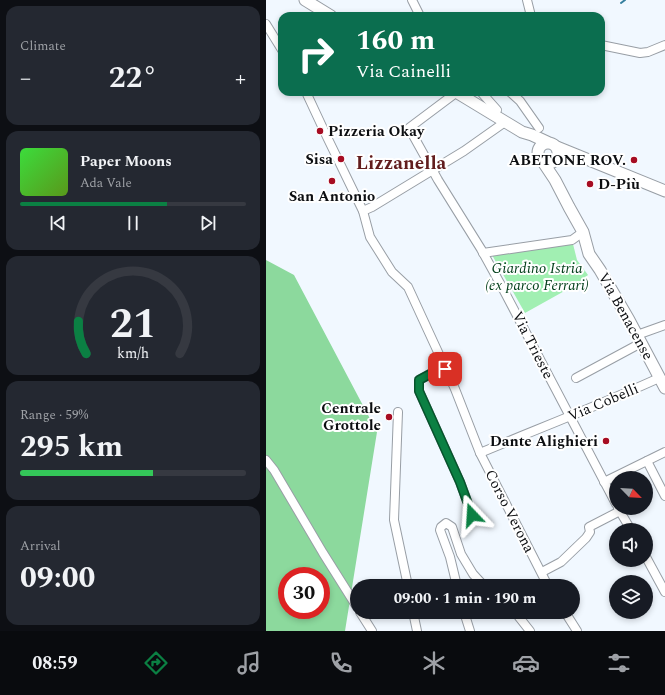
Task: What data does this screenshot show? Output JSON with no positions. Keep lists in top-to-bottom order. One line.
{"streets":{"main road":["Via Benacense"],"street":["Via Trieste","Via Cobelli","Corso Verona"]},"crossings":[["Via Benacense","Via Cobelli"],["Via Trieste","Via Cobelli"],["Via Cobelli","Corso Verona"]],"districts":["Lizzanella"],"parks":["Giardino Istria (ex parco Ferrari)"],"places":["Pizzeria Okay","Sisa","ABETONE ROV.","San Antonio","D-Più","Centrale Grottole","Dante Alighieri"],"north":"bottom right","page":{"tile":["Climate",["Range · 59%","295 km"],["Arrival","09:00"]],"turn":["160 m","Via Cainelli"],"heat":["−","22°","+"],"song":["Paper Moons","Ada Vale"],"limit":"30","trip":"09:00 · 1 min · 190 m","tabs":"08:59","gauge":["21","km/h"]}}
